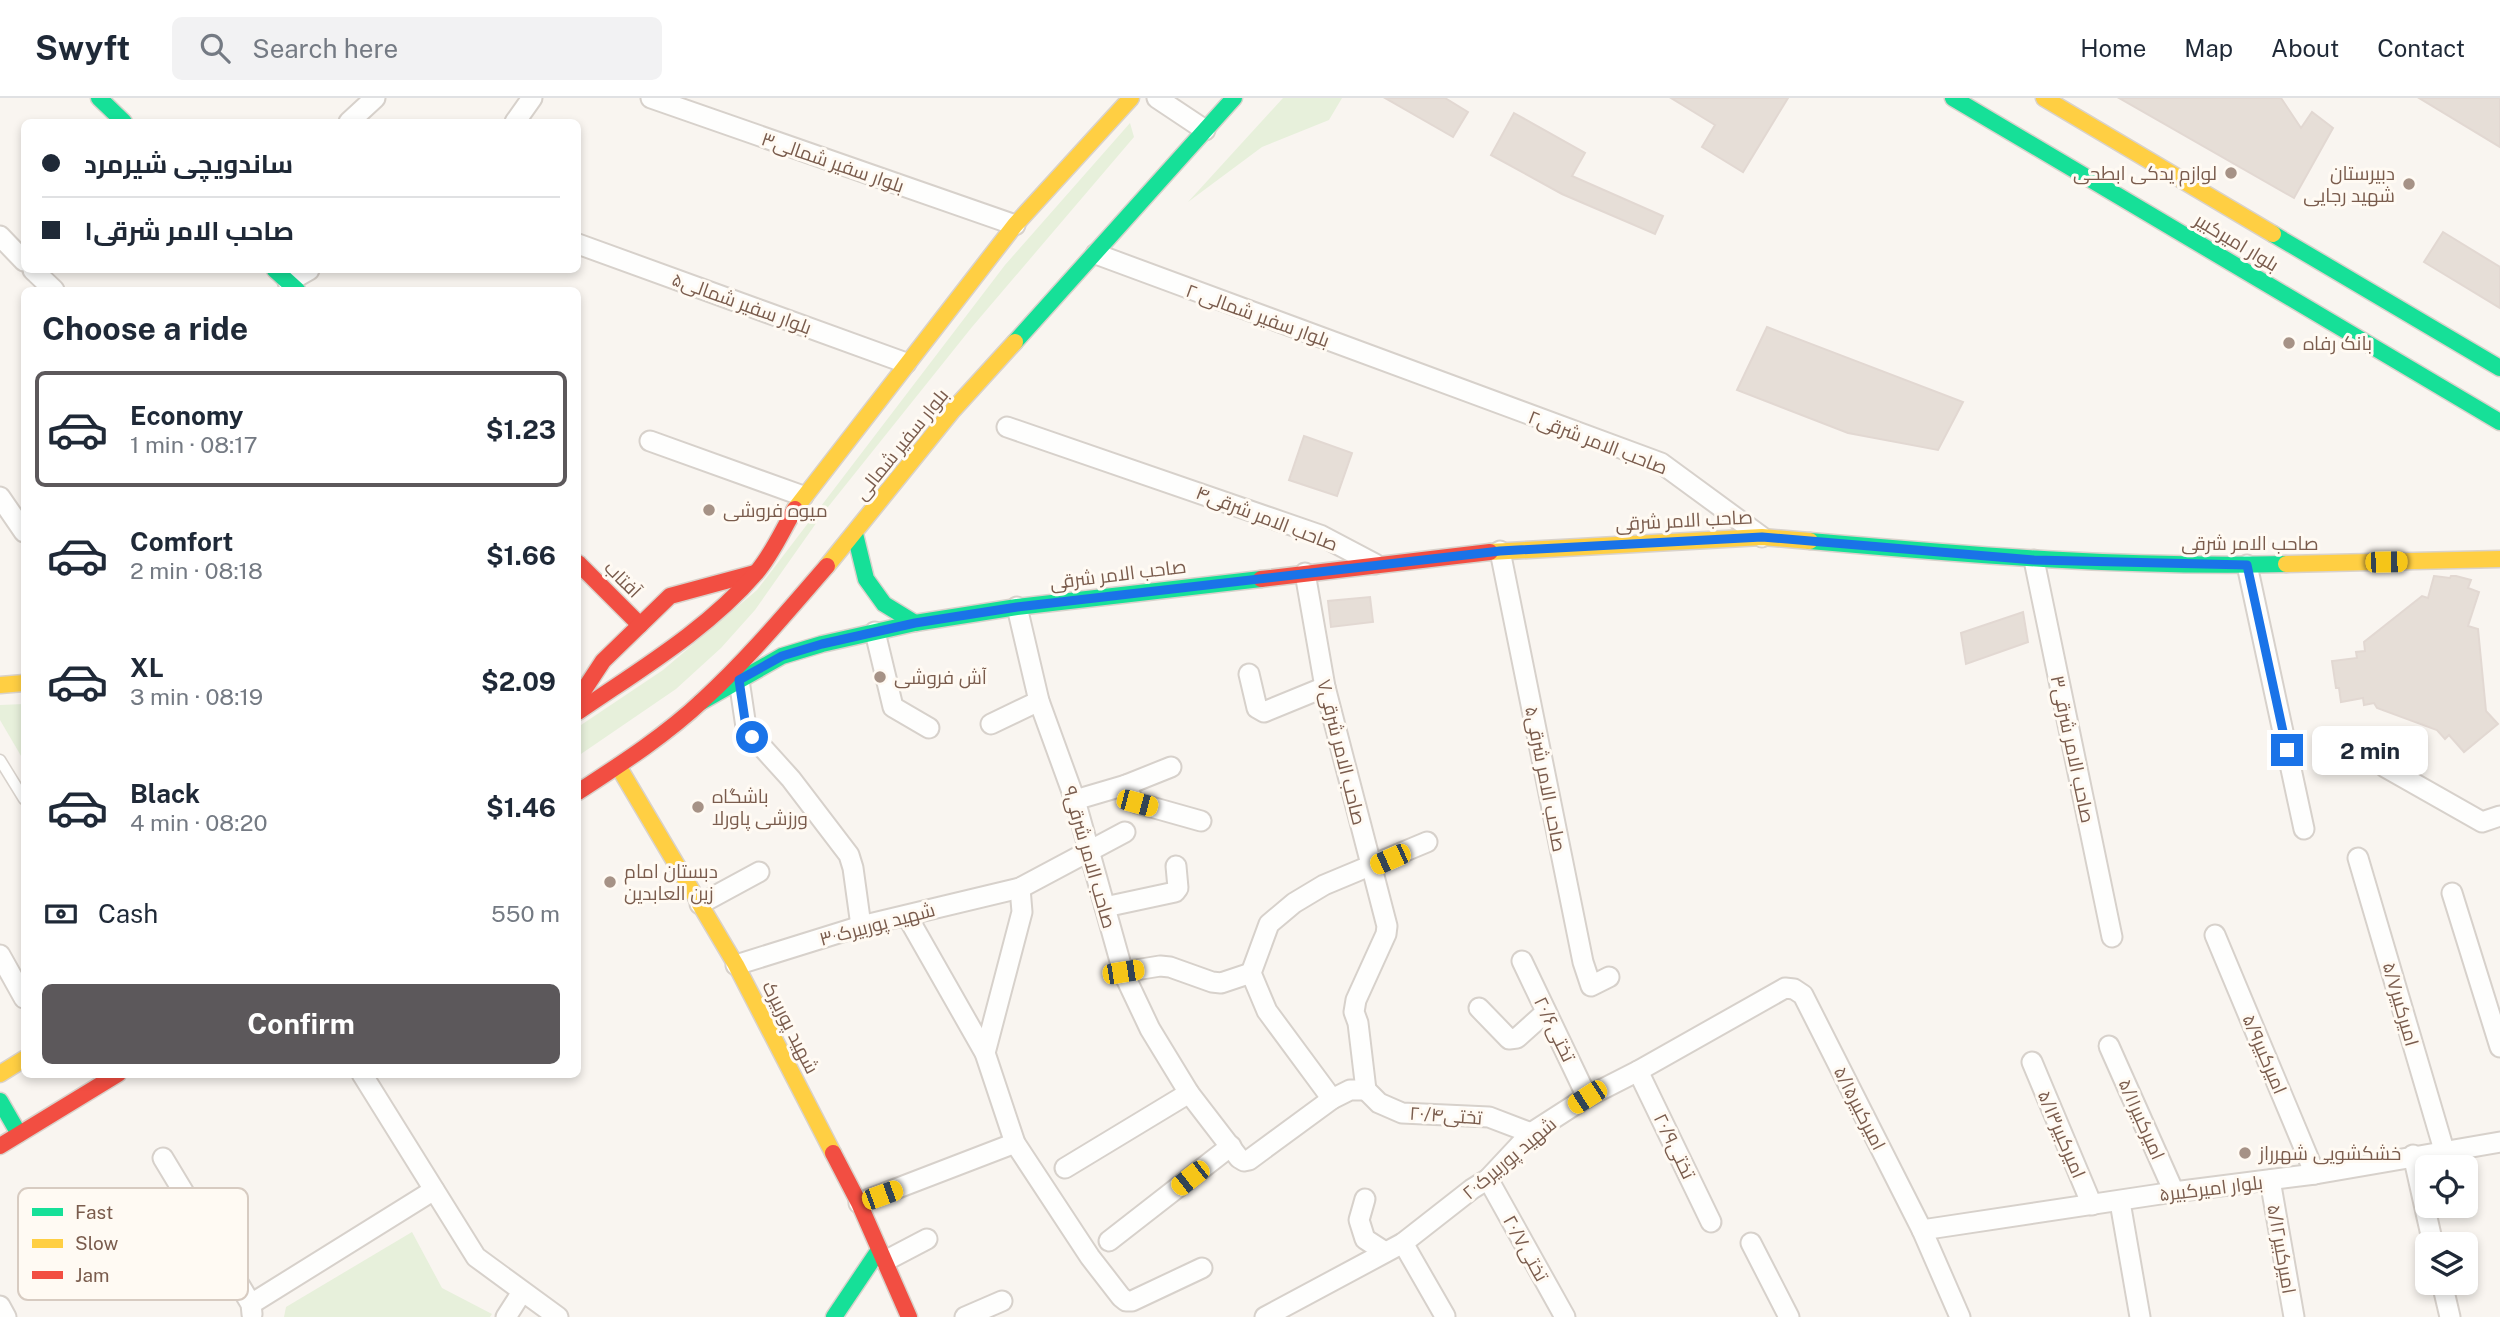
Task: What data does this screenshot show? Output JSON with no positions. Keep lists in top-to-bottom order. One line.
{"streets":{"main road":["بلوار امیرکبیر","بلوار سفیر شمالی","صاحب الامر شرقی","آفتاب","شهید پوربیرک"],"street":["بلوار سفیر شمالی۳","بلوار سفیر شمالی۵","بلوار سفیر شمالی ۲","۲صاحب الامر شرقی","صاحب الامر شرقی۴","صاحب الامر شرقی۳","صاحب الامر شرقی۷","صاحب الامر شرقی۵","صاحب الامر شرقی۹","شهید پوربیرک۳۰","امیرکبیر۵/۷","تختی۲۰/۶","امیرکبیر۵/۹","امیرکبیر۵/۱۵","تختی۲۰/۴","امیرکبیر۵/۱۱","امیرکبیر۵/۱۳","تختی۲۰/۹","شهید پوربیرک۲۰","بلوار امیرکبیر۵","تختی۲۰/۷","امیرکبیر۵/۱۲"]},"crossings":[["بلوار سفیر شمالی ۲","۲صاحب الامر شرقی"],["بلوار سفیر شمالی ۲","بلوار سفیر شمالی"],["۲صاحب الامر شرقی","صاحب الامر شرقی"],["بلوار سفیر شمالی","صاحب الامر شرقی"],["بلوار سفیر شمالی","شهید پوربیرک"],["صاحب الامر شرقی۴","صاحب الامر شرقی"],["صاحب الامر شرقی","صاحب الامر شرقی۳"],["صاحب الامر شرقی","صاحب الامر شرقی۷"],["صاحب الامر شرقی","صاحب الامر شرقی۵"],["صاحب الامر شرقی","صاحب الامر شرقی۹"],["صاحب الامر شرقی۷","تختی۲۰/۴"],["صاحب الامر شرقی۹","شهید پوربیرک۳۰"],["شهید پوربیرک۳۰","شهید پوربیرک"],["امیرکبیر۵/۷","بلوار امیرکبیر۵"],["تختی۲۰/۶","شهید پوربیرک۲۰"],["امیرکبیر۵/۹","بلوار امیرکبیر۵"],["امیرکبیر۵/۱۵","شهید پوربیرک۲۰"],["امیرکبیر۵/۱۵","بلوار امیرکبیر۵"],["تختی۲۰/۴","شهید پوربیرک۲۰"],["امیرکبیر۵/۱۱","بلوار امیرکبیر۵"],["امیرکبیر۵/۱۳","بلوار امیرکبیر۵"],["تختی۲۰/۹","شهید پوربیرک۲۰"],["شهید پوربیرک۲۰","تختی۲۰/۷"],["بلوار امیرکبیر۵","امیرکبیر۵/۱۲"]],"places":["لوازم یدکی ابطحی","دبیرستان شهید رجایی","بانک رفاه","میوه فروشی","آش فروشی","باشگاه ورزشی پاورلا","دبستان امام زین العابدین","خشکشویی شهرراز"],"legend":["Fast","Slow","Jam"],"page":{"header":"Swyft","search":"Search here","nav":["Home","Map","About","Contact"],"banner":["ساندویچی شیرمرد","صاحب الامر شرقی۱"],"heading":"Choose a ride","list":[{"name":"Economy","note":"1 min · 08:17","value":"$1.23"},{"name":"Comfort","note":"2 min · 08:18","value":"$1.66"},{"name":"XL","note":"3 min · 08:19","value":"$2.09"},{"name":"Black","note":"4 min · 08:20","value":"$1.46"}],"bubble":"2 min","pay":["Cash","550 m"],"buttons":"Confirm"}}
